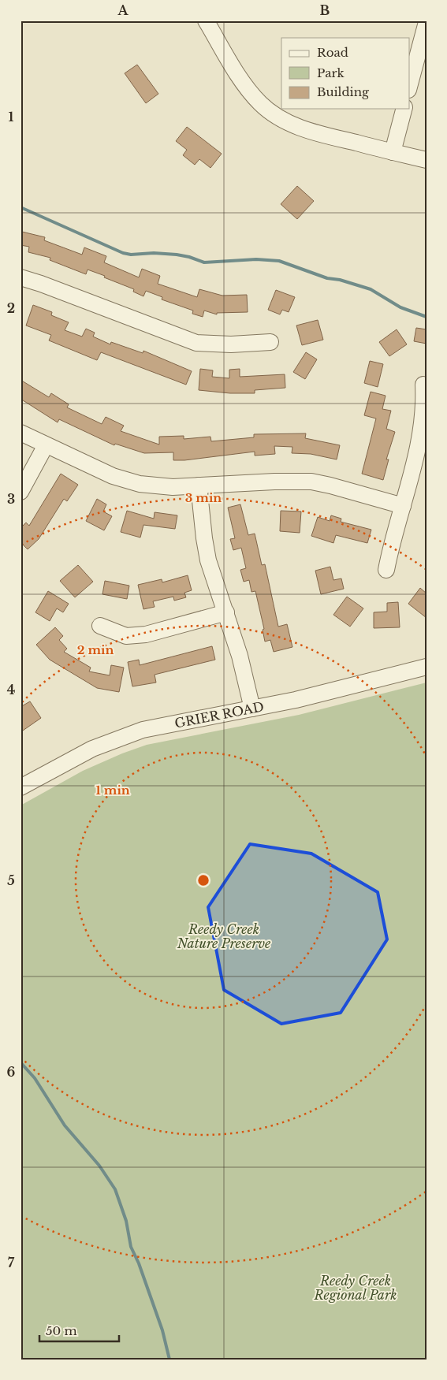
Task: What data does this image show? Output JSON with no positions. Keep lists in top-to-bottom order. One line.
{"streets":{"street":["GRIER ROAD"]},"parks":["Reedy Creek Nature Preserve","Reedy Creek Regional Park"],"legend":["Road","Park","Building"],"scale_bar":"50 m","grid":{"columns":["A","B"],"rows":["1","2","3","4","5","6","7"]},"rings":["3 min","2 min","1 min"]}
